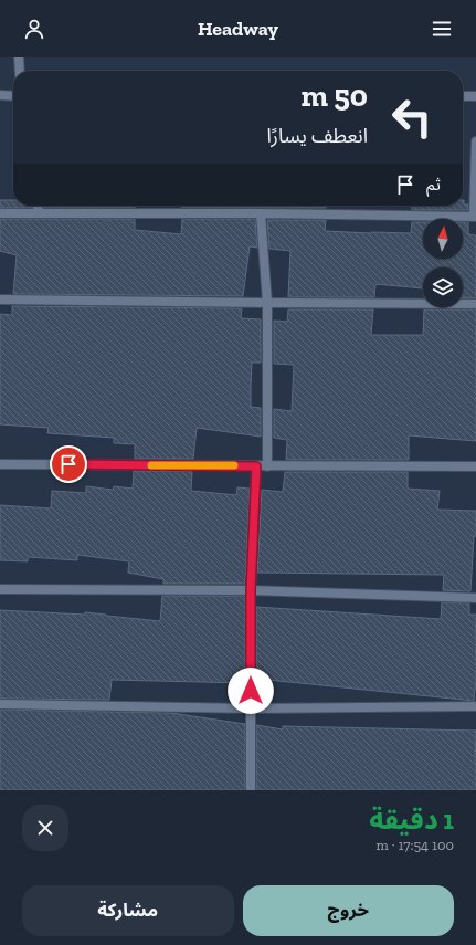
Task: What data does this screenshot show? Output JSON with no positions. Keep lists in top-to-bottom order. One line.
{"north":"top","page":{"header":"Headway","turn":["50 m","انعطف يسارًا"],"then":"ثم","heading":["1 دقيقة","100 m · 17:54"],"buttons":["خروج","مشاركة"]}}
